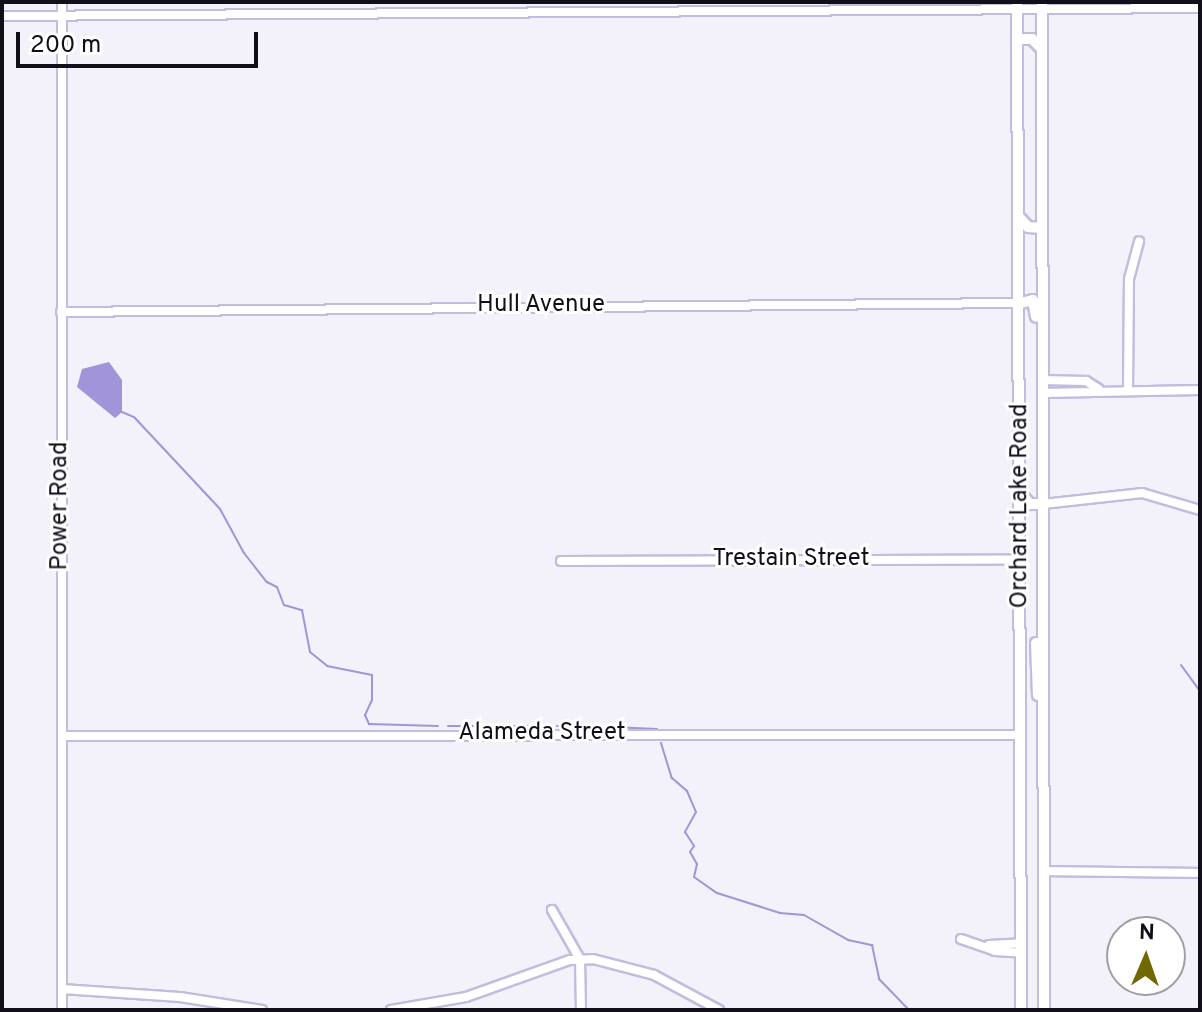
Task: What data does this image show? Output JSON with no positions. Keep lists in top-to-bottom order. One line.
{"streets":{"main road":["Orchard Lake Road"],"street":["Hull Avenue","Power Road","Trestain Street","Alameda Street"]},"crossings":[["Hull Avenue","Power Road"],["Hull Avenue","Orchard Lake Road"],["Power Road","Alameda Street"],["Orchard Lake Road","Trestain Street"],["Orchard Lake Road","Alameda Street"]],"scale_bar":"200 m","north":"top"}
